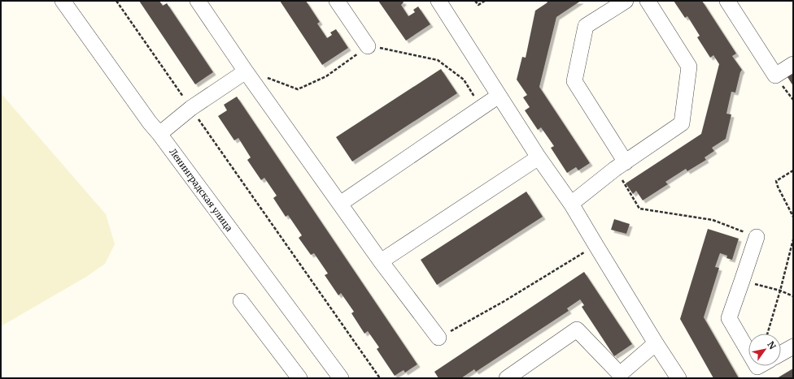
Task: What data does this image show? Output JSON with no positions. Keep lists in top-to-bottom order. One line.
{"streets":{"street":["Ленинградская улица"]},"north":"top right"}
